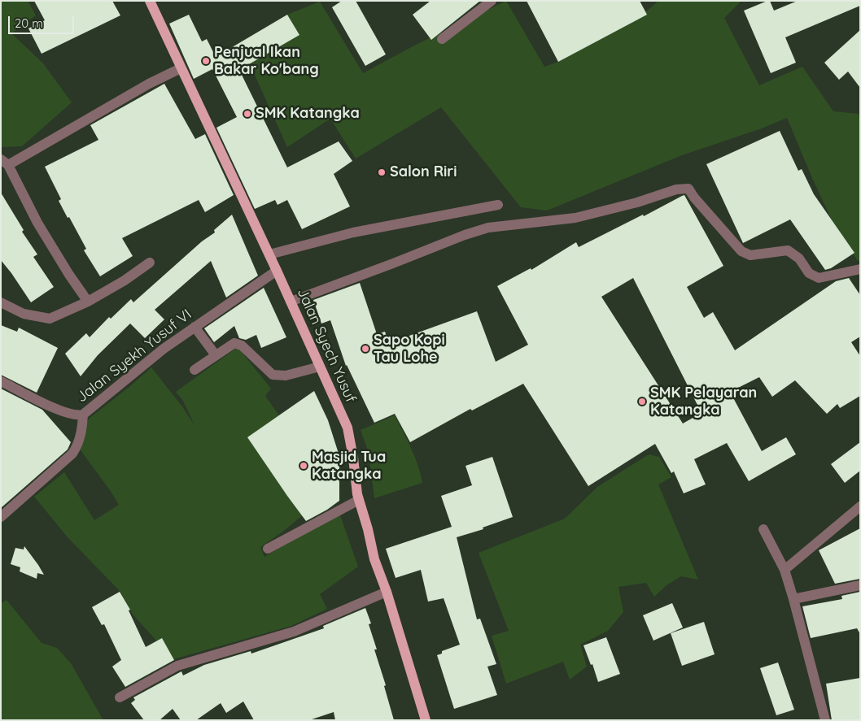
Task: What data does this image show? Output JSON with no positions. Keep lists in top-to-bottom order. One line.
{"streets":{"main road":["Jalan Syech Yusuf"],"street":["Jalan Syekh Yusuf VI"]},"crossings":[["Jalan Syech Yusuf","Jalan Syekh Yusuf VI"]],"places":["Penjual Ikan Bakar Ko'bang","SMK Katangka","Salon Riri","Sapo Kopi Tau Lohe","SMK Pelayaran Katangka","Masjid Tua Katangka"],"scale_bar":"20 m"}
